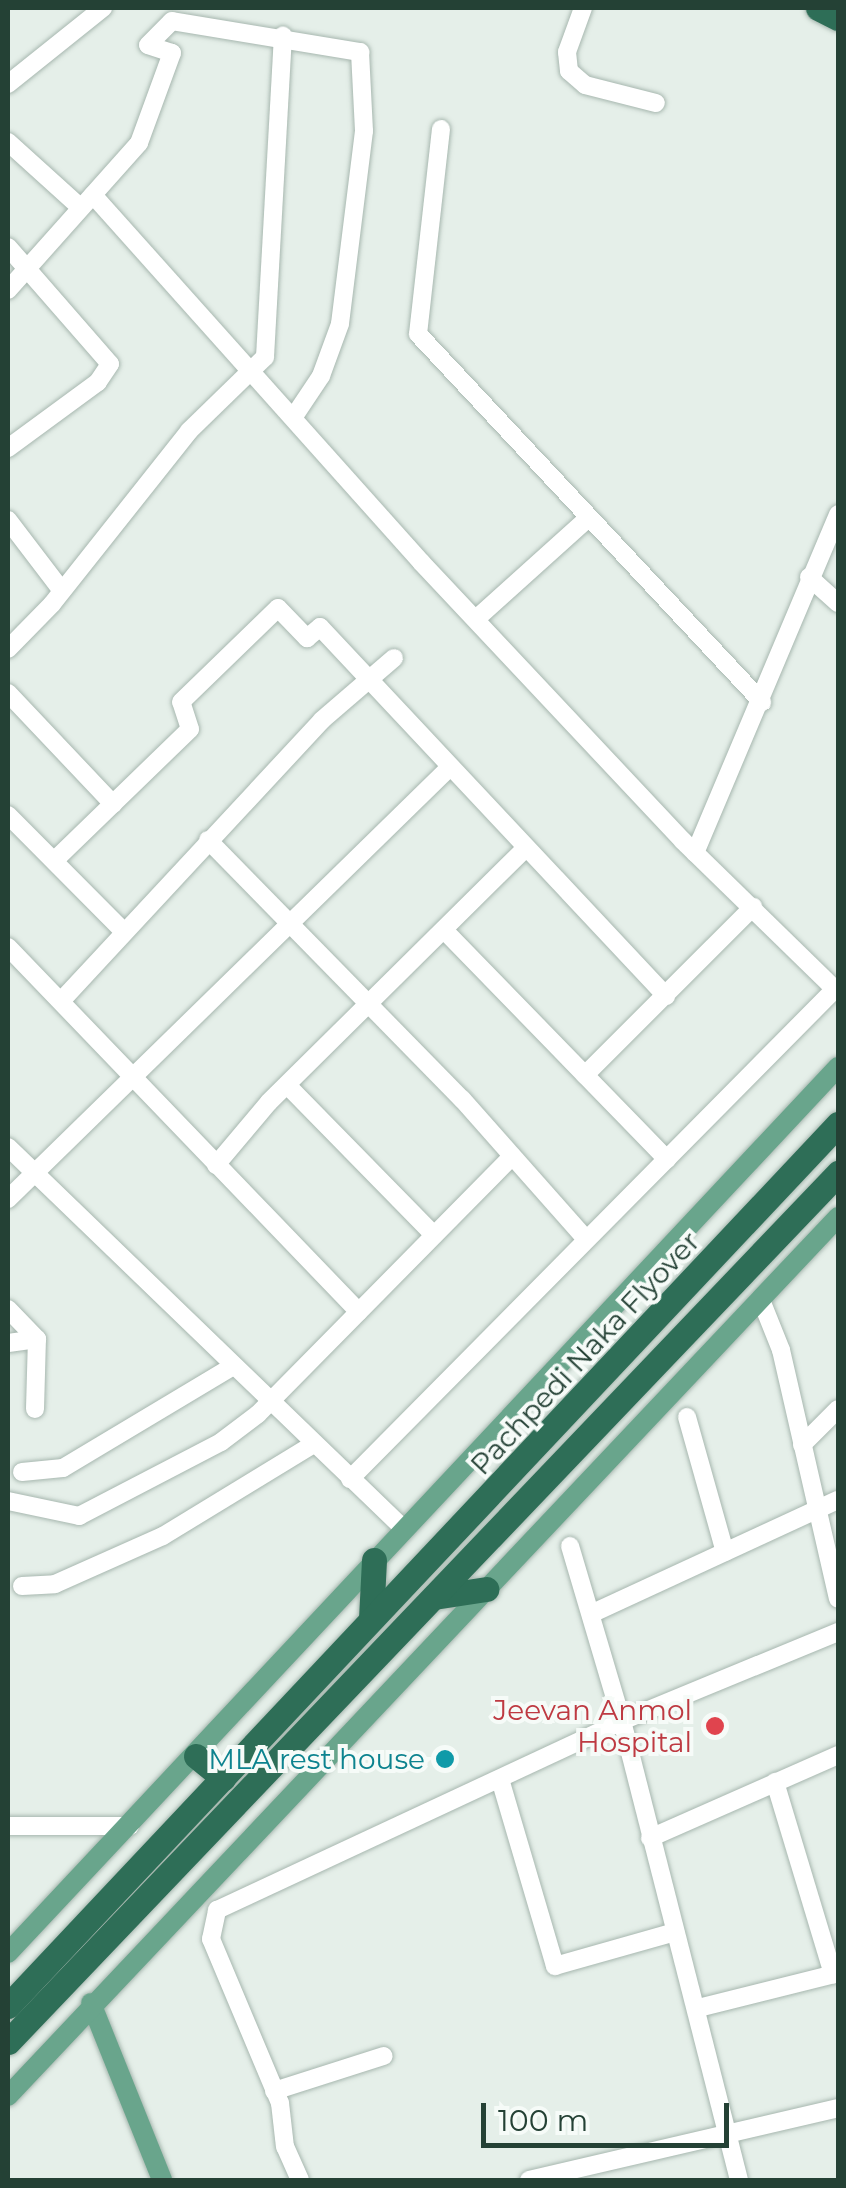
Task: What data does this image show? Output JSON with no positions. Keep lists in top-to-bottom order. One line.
{"streets":{"highway":["Pachpedi Naka Flyover"]},"places":["Jeevan Anmol Hospital","MLA rest house"],"scale_bar":"100 m"}
